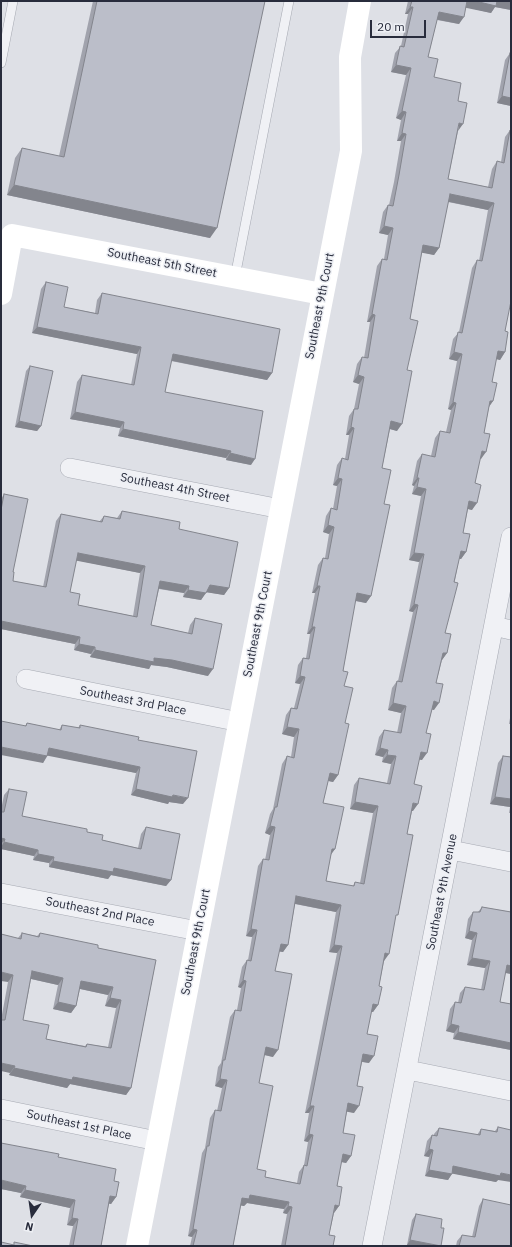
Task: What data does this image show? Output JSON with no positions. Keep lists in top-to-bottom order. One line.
{"streets":{"street":["Southeast 5th Street","Southeast 9th Court","Southeast 4th Street","Southeast 3rd Place","Southeast 9th Avenue","Southeast 2nd Place","Southeast 1st Place"]},"crossings":[["Southeast 5th Street","Southeast 9th Court"],["Southeast 9th Court","Southeast 4th Street"],["Southeast 9th Court","Southeast 3rd Place"],["Southeast 9th Court","Southeast 2nd Place"],["Southeast 9th Court","Southeast 1st Place"]],"scale_bar":"20 m","north":"bottom"}
